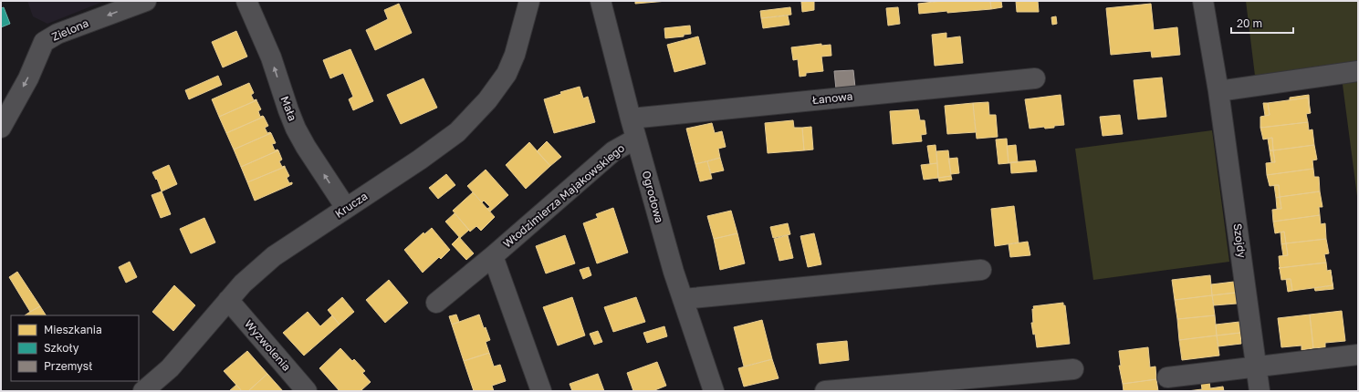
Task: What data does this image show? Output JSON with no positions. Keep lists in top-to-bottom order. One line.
{"streets":{"street":["Zielona","Łanowa","Mała","Włodzimierza Majakowskiego","Ogrodowa","Krucza","Szojdy","Wyzwolenia"]},"crossings":[["Łanowa","Ogrodowa"],["Mała","Krucza"],["Włodzimierza Majakowskiego","Ogrodowa"],["Krucza","Wyzwolenia"]],"one_way":["Zielona","Mała"],"legend":["Mieszkania","Szkoły","Przemysł"],"scale_bar":"20 m"}
